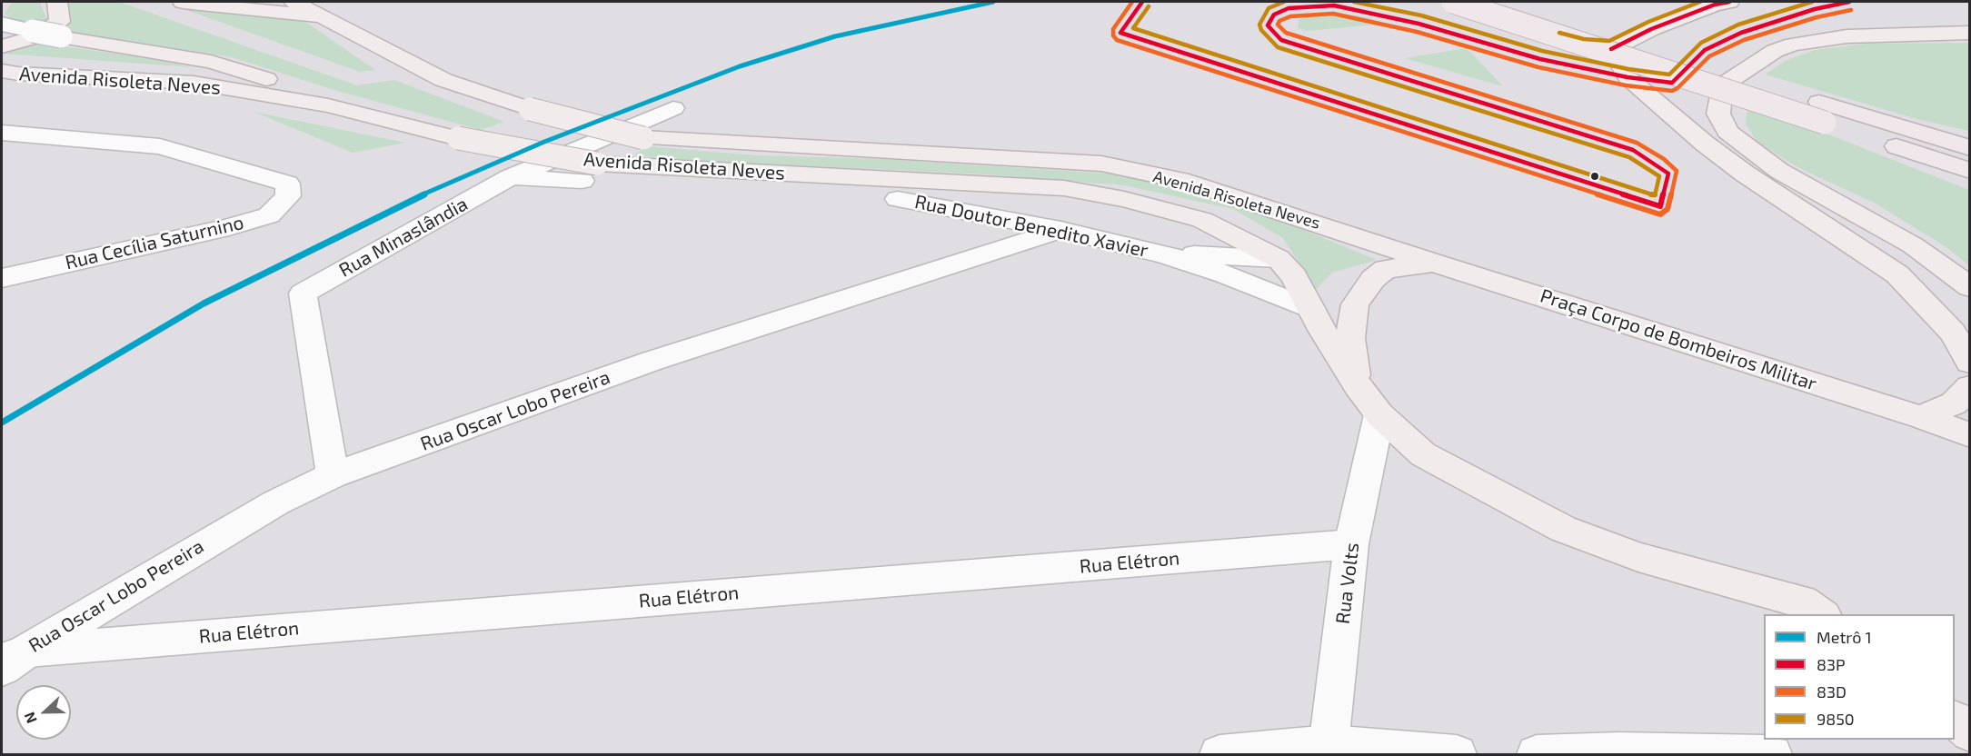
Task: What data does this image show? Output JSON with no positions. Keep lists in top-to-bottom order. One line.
{"streets":{"highway":["Avenida Risoleta Neves","Praça Corpo de Bombeiros Militar"],"street":["Rua Doutor Benedito Xavier","Rua Minaslândia","Rua Cecília Saturnino","Rua Oscar Lobo Pereira","Rua Elétron","Rua Volts"]},"crossings":[["Avenida Risoleta Neves","Rua Doutor Benedito Xavier"],["Avenida Risoleta Neves","Praça Corpo de Bombeiros Militar"],["Rua Doutor Benedito Xavier","Praça Corpo de Bombeiros Militar"],["Rua Doutor Benedito Xavier","Rua Oscar Lobo Pereira"],["Rua Minaslândia","Rua Oscar Lobo Pereira"],["Praça Corpo de Bombeiros Militar","Rua Volts"],["Rua Oscar Lobo Pereira","Rua Elétron"],["Rua Elétron","Rua Volts"]],"lines":["metro line 1","transit line 83P","transit line 83D","transit line 9850"],"legend":["Metrô 1","83P","83D","9850"],"north":"left"}
